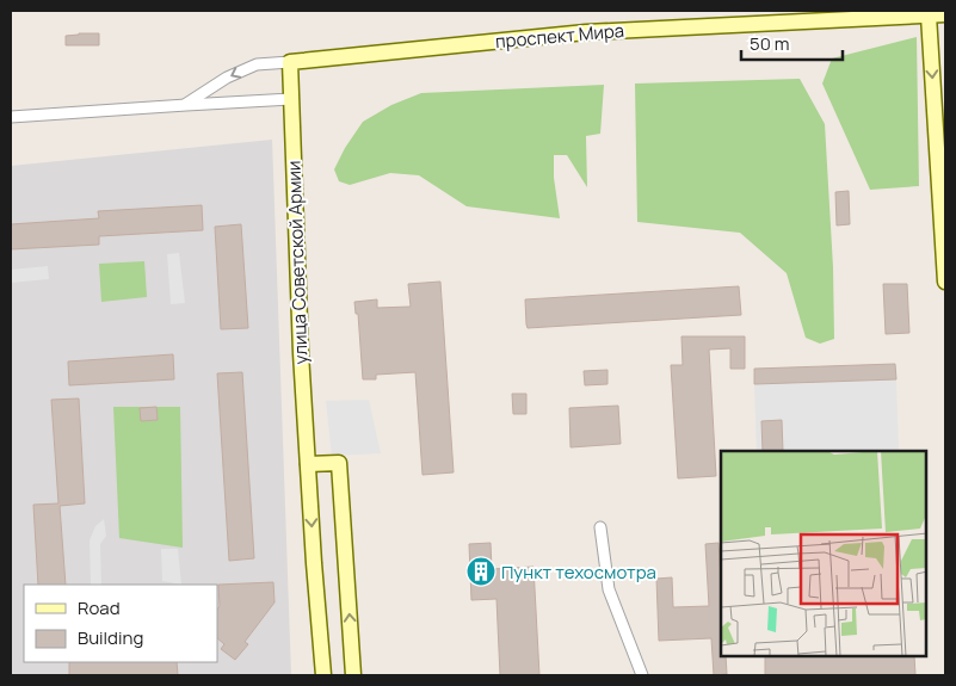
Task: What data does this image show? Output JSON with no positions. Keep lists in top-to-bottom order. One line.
{"streets":{"street":["проспект Мира","улица Советской Армии"]},"crossings":[["проспект Мира","улица Советской Армии"]],"places":{"building":["Пункт техосмотра"]},"legend":["Road","Building"],"scale_bar":"50 m"}
